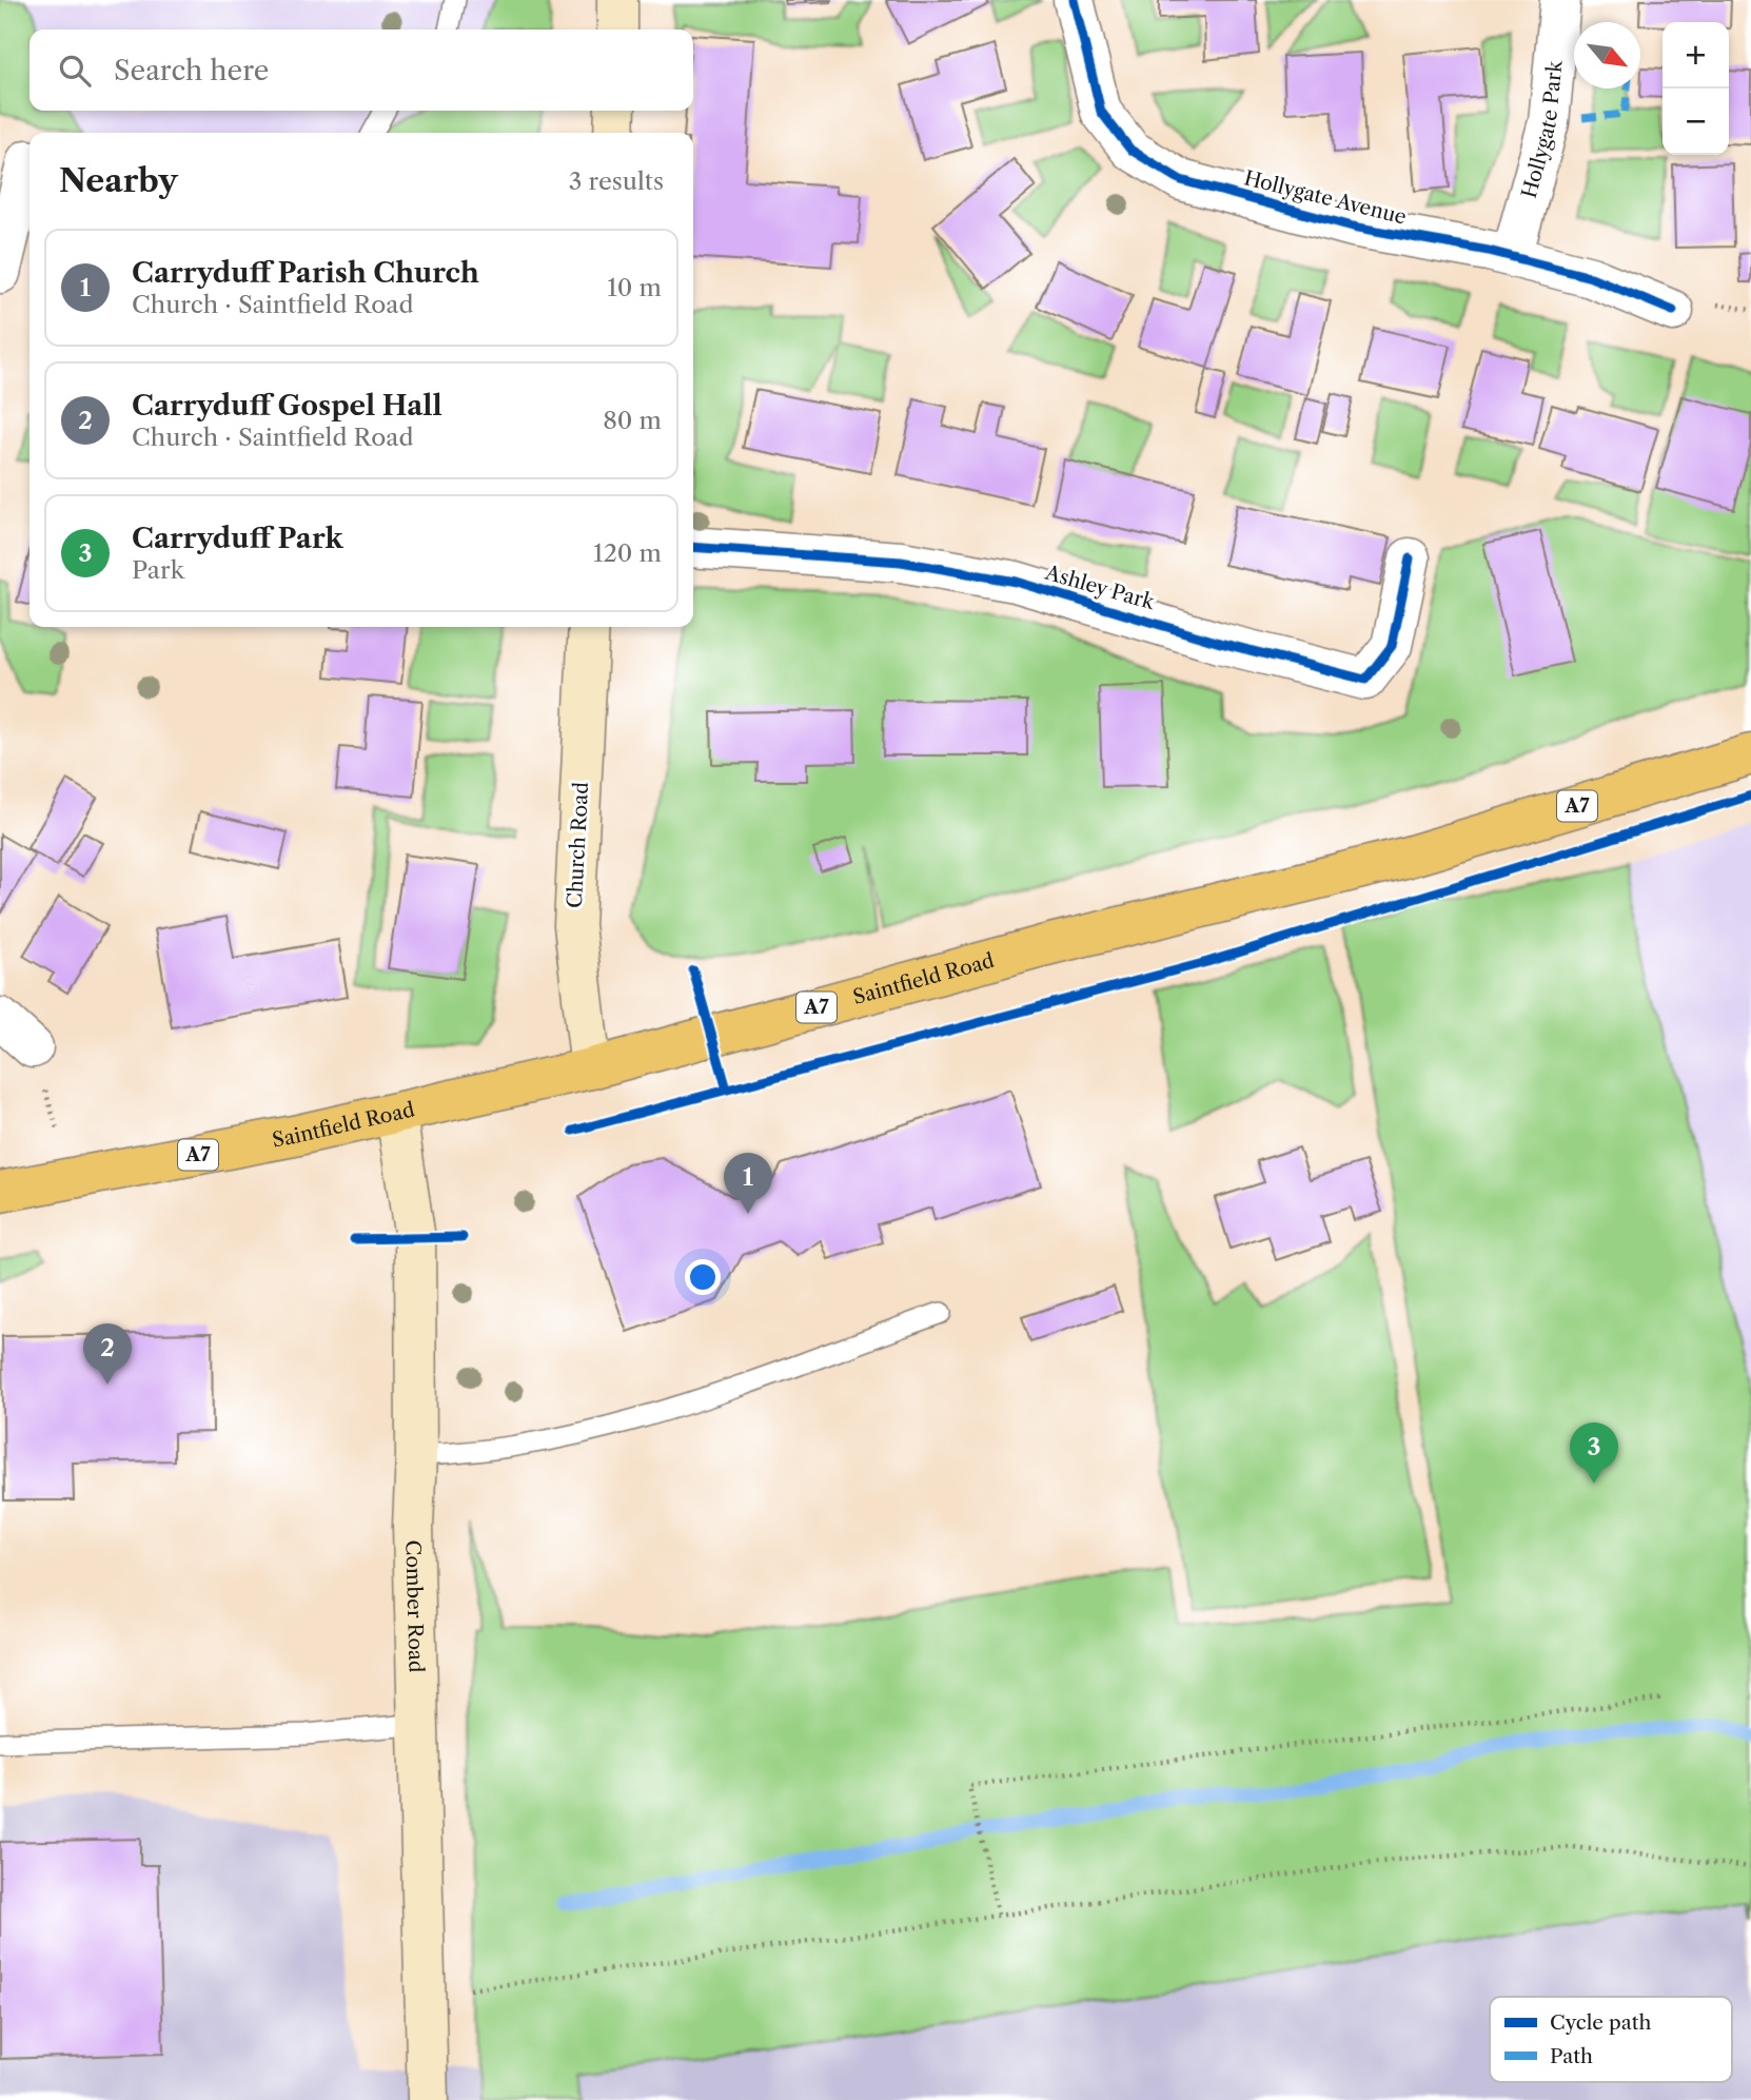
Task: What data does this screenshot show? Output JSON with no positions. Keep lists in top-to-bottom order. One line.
{"streets":{"highway":["A7","Saintfield Road"],"main road":["Church Road","Comber Road"],"street":["Hollygate Park","Hollygate Avenue","Ashley Park"]},"crossings":[["Hollygate Park","Hollygate Avenue"],["Church Road","Saintfield Road"],["Saintfield Road","Comber Road"]],"legend":["Cycle path","Path"],"north":"bottom right","page":{"map_buttons":["+","−"],"search":"Search here","heading":["Nearby","3 results"],"list":[{"mark":"1","name":"Carryduff Parish Church","note":"Church · Saintfield Road","value":"10 m"},{"mark":"2","name":"Carryduff Gospel Hall","note":"Church · Saintfield Road","value":"80 m"},{"mark":"3","name":"Carryduff Park","note":"Park","value":"120 m"}],"pins":["1","2","3"]}}
